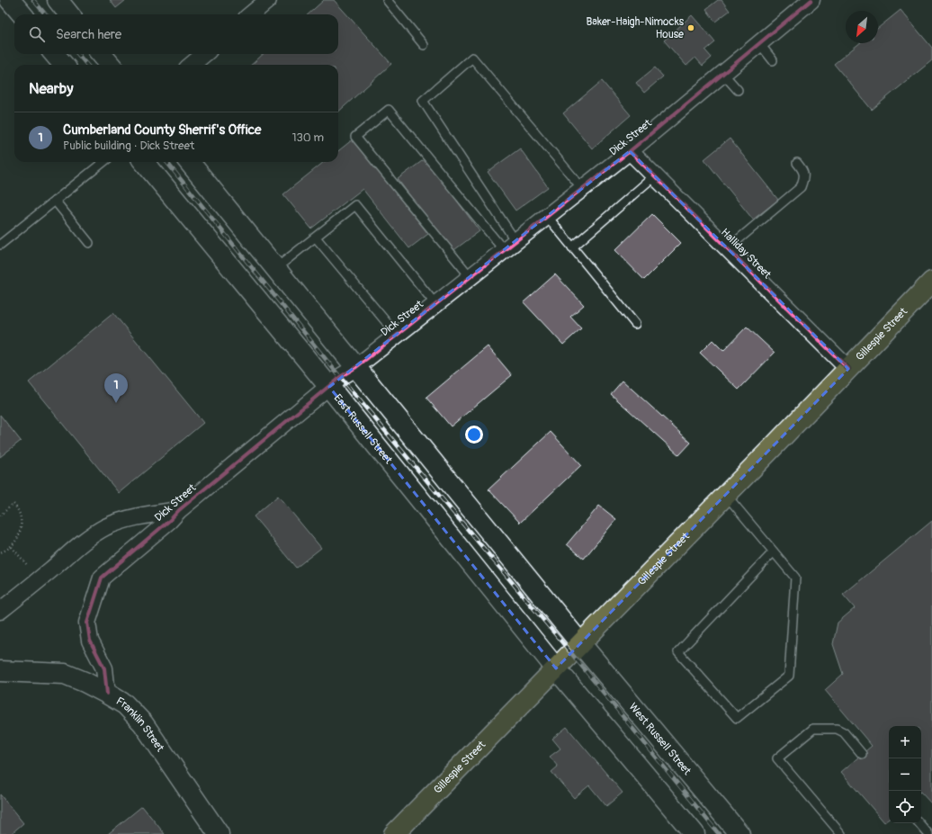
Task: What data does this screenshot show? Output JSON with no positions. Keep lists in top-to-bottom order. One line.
{"streets":{"main road":["Gillespie Street","East Russell Street","Franklin Street","West Russell Street"],"street":["Dick Street","Halliday Street"]},"crossings":[["Dick Street","Halliday Street"],["Dick Street","East Russell Street"],["Dick Street","Franklin Street"],["Halliday Street","Gillespie Street"],["Gillespie Street","East Russell Street"],["Gillespie Street","West Russell Street"]],"places":["Baker-Haigh-Nimocks House"],"north":"bottom left","page":{"search":"Search here","heading":"Nearby","list":[{"mark":"1","name":"Cumberland County Sherrif's Office","note":"Public building · Dick Street","value":"130 m"}],"pins":"1","map_buttons":["+","−"]}}
